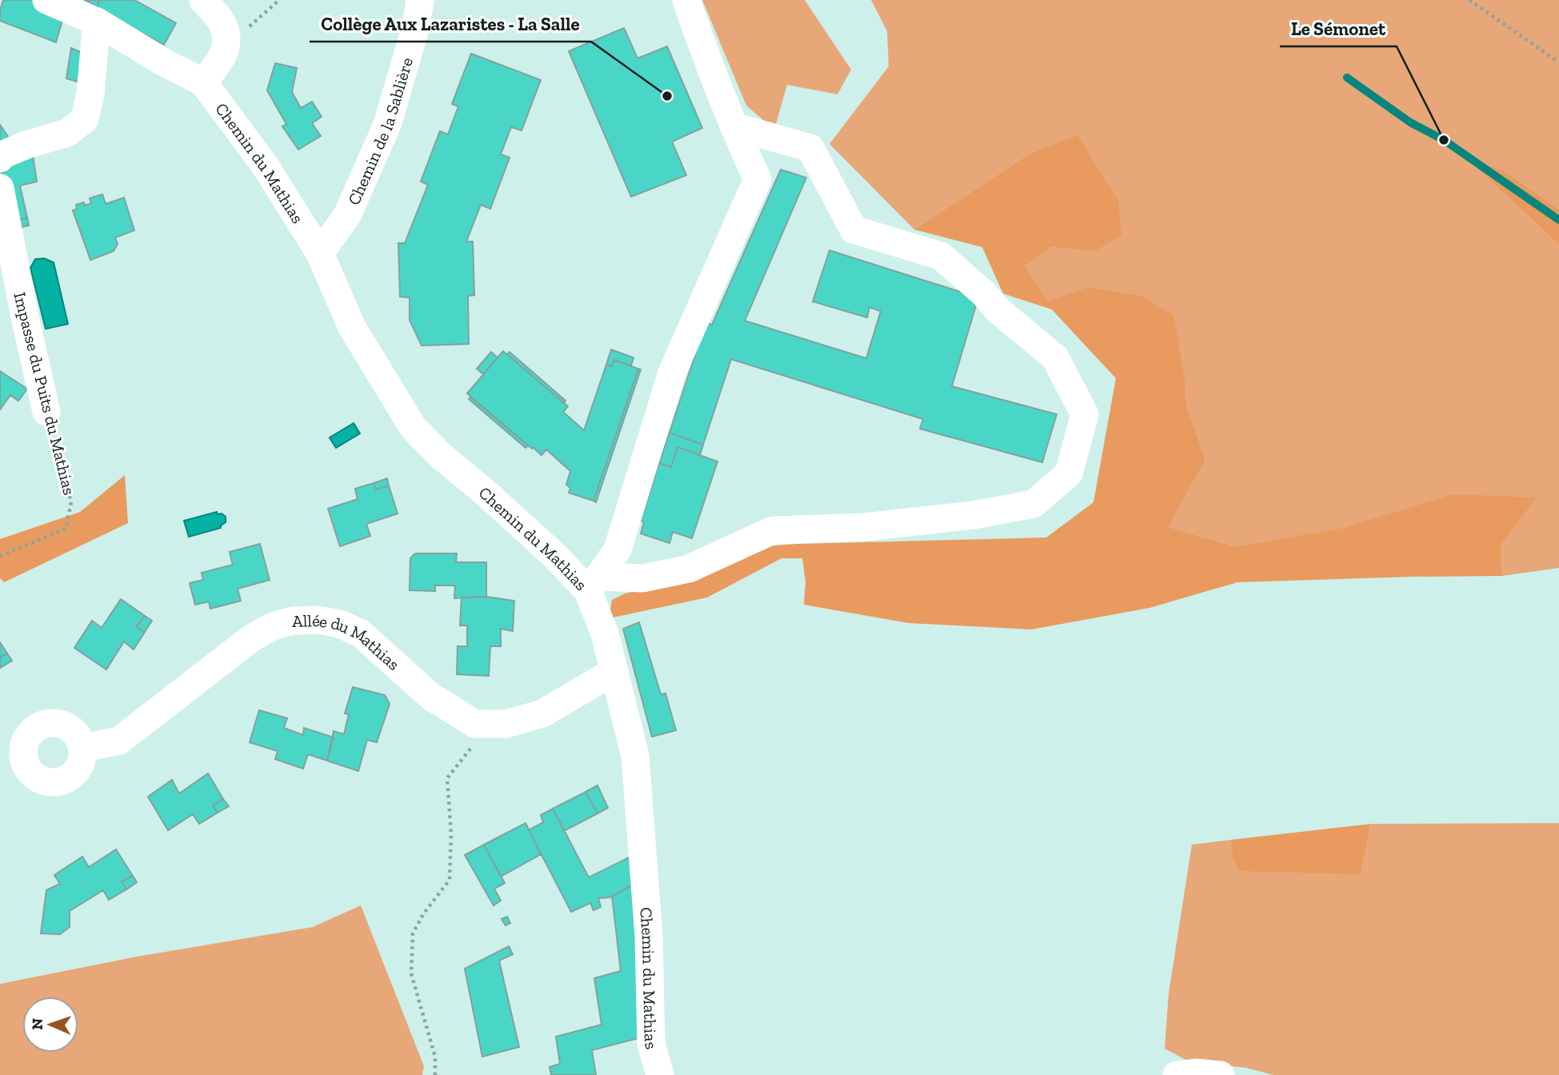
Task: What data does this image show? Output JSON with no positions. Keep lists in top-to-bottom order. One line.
{"streets":{"street":["Chemin de la Sablière","Chemin du Mathias","Impasse du Puits du Mathias","Allée du Mathias"]},"crossings":[["Chemin de la Sablière","Chemin du Mathias"],["Chemin du Mathias","Allée du Mathias"]],"places":["Collège Aux Lazaristes - La Salle","Le Sémonet"],"north":"left"}
